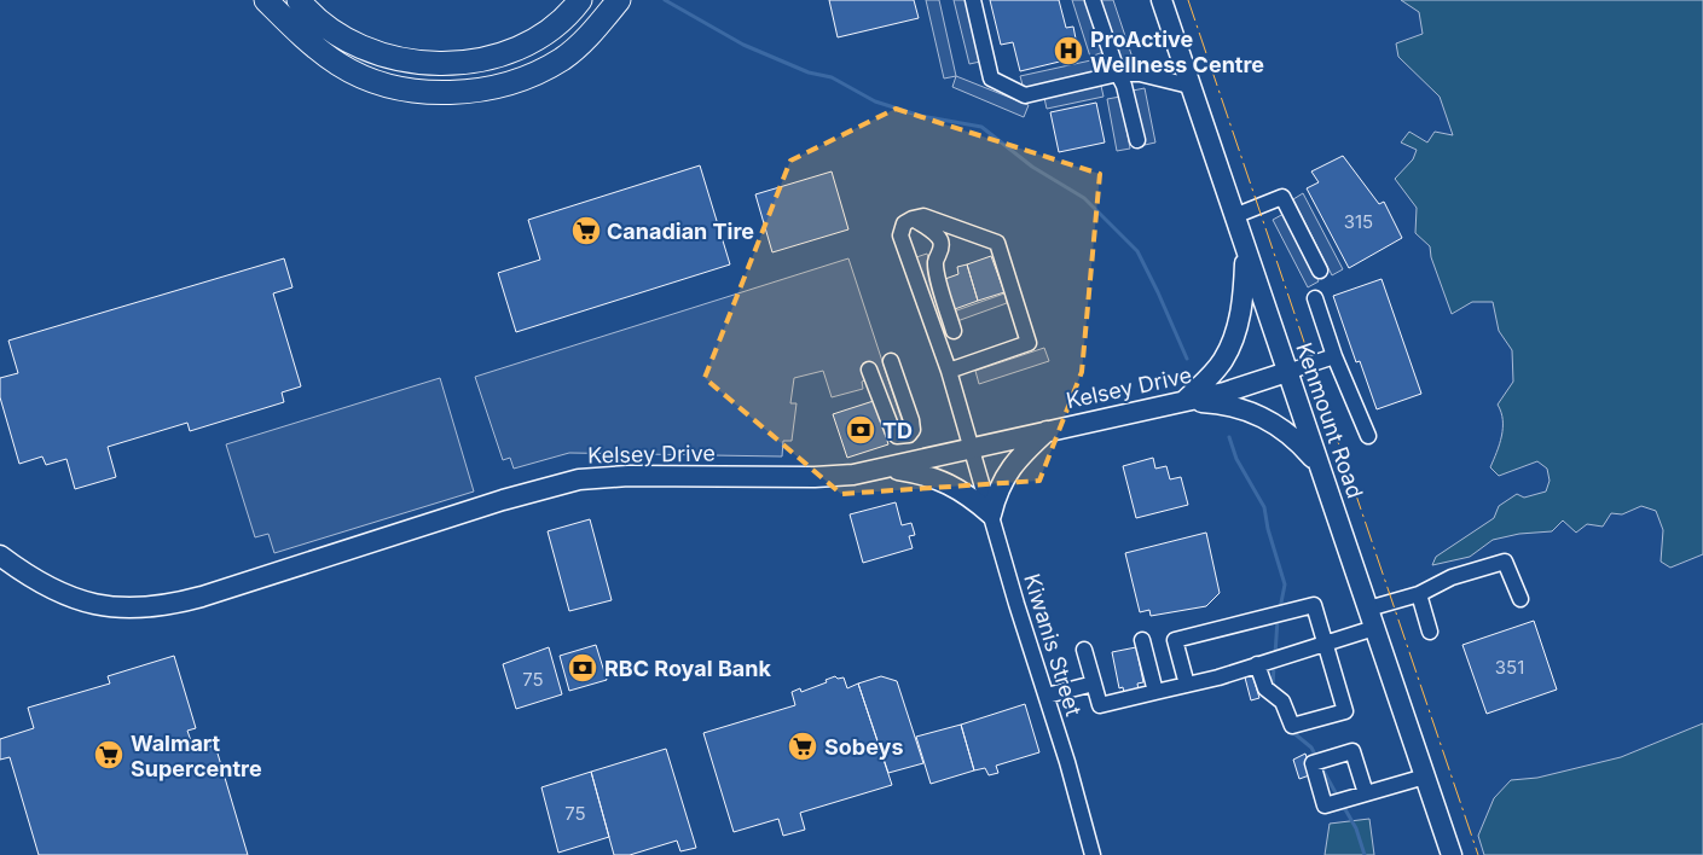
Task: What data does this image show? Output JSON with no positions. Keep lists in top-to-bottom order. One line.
{"streets":{"main road":["Kelsey Drive","Kenmount Road"],"street":["Kiwanis Street"]},"crossings":[["Kelsey Drive","Kenmount Road"],["Kelsey Drive","Kiwanis Street"]],"places":{"hospital":["ProActive Wellness Centre"],"supermarket":["Canadian Tire","Sobeys","Walmart Supercentre"],"bank":["TD","RBC Royal Bank"]},"house_numbers":["315","351","75","75"]}
